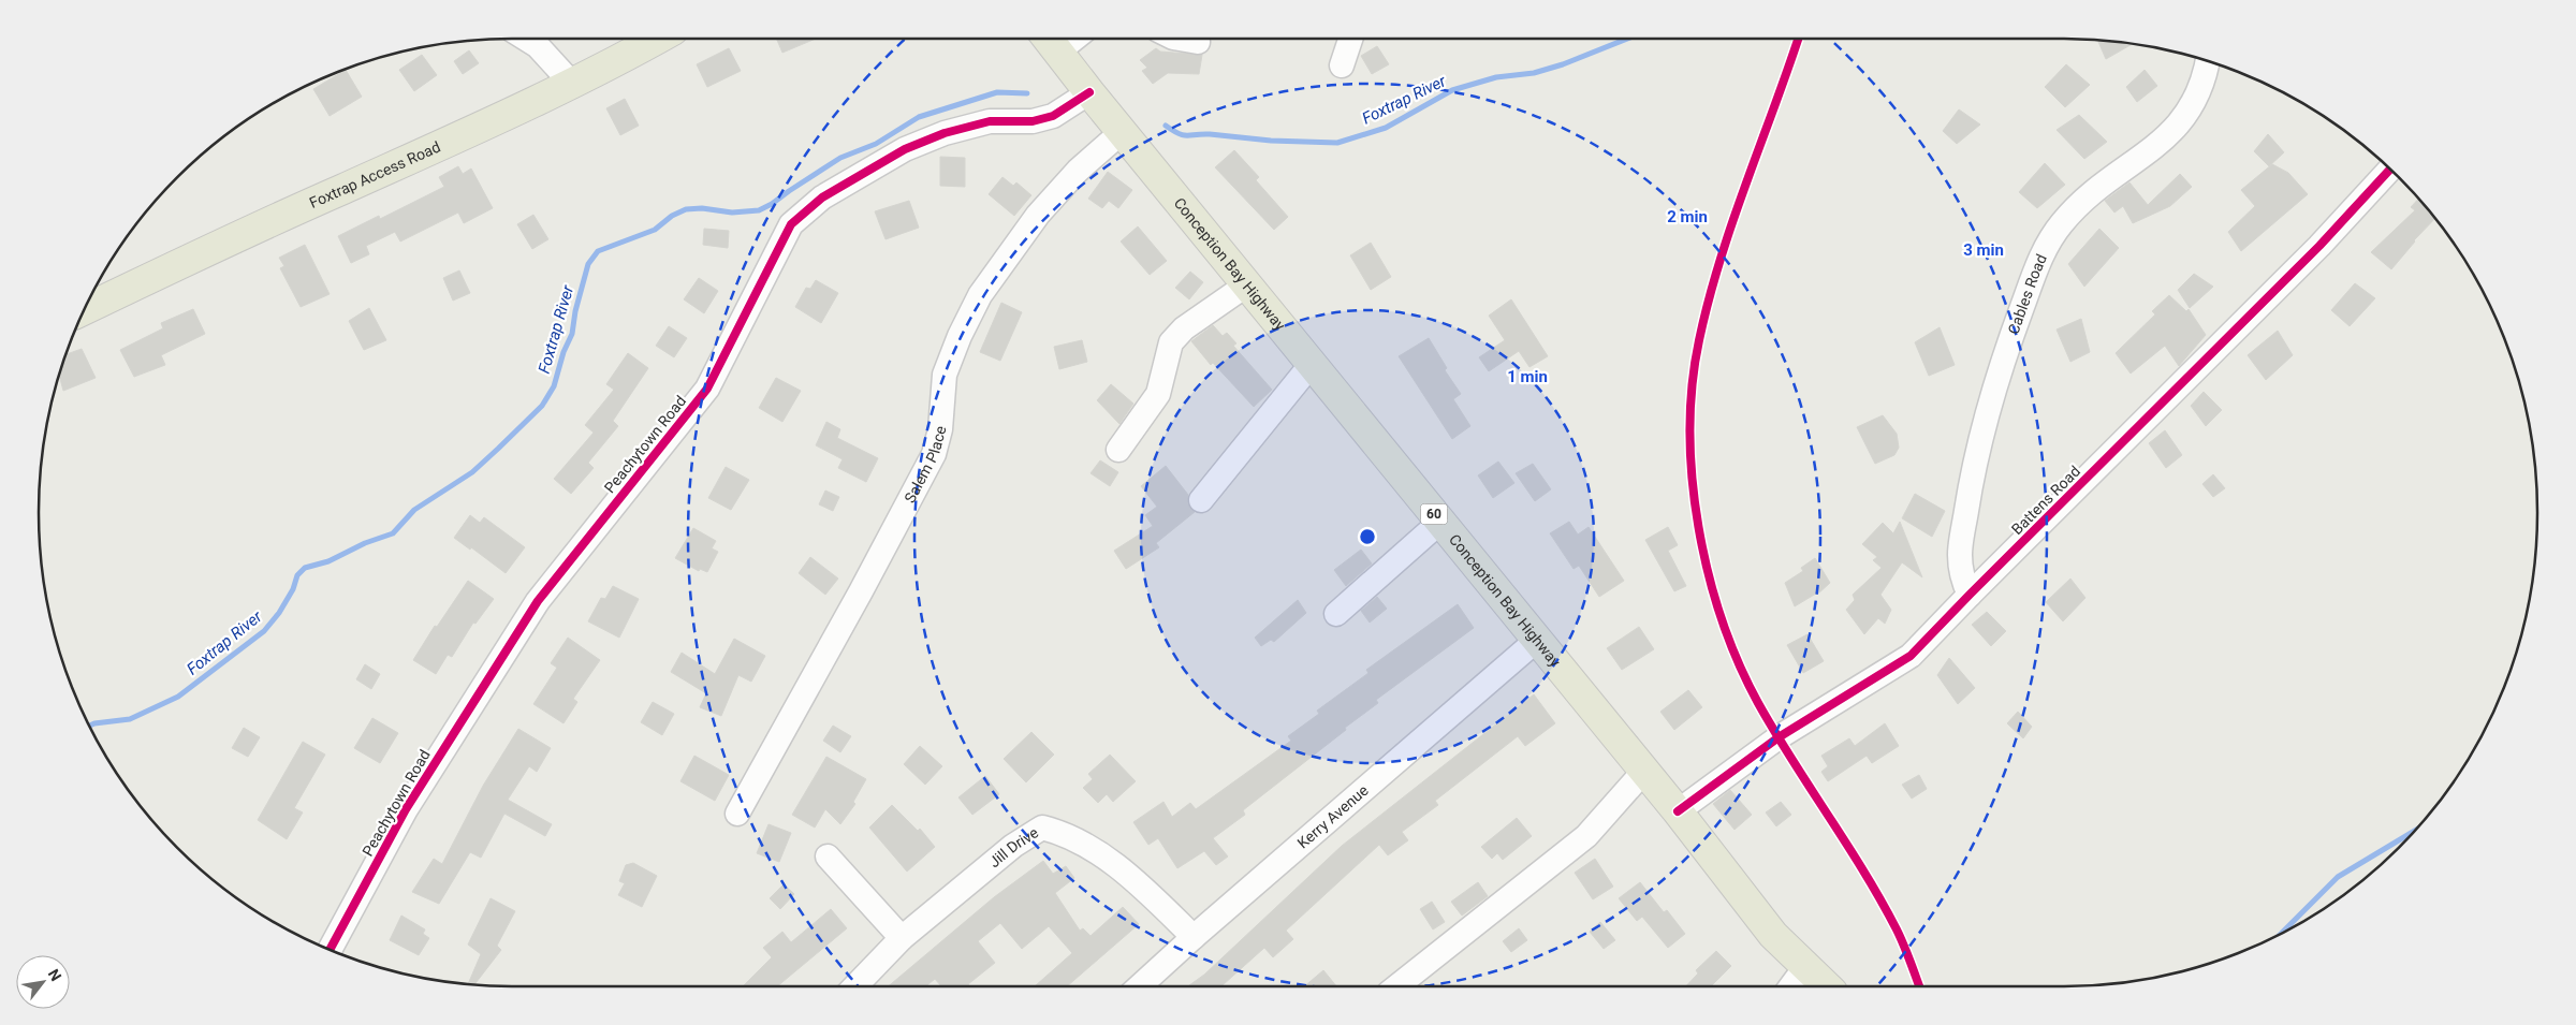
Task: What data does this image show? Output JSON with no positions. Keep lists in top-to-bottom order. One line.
{"streets":{"main road":["Foxtrap Access Road","Conception Bay Highway","60"],"street":["Cables Road","Peachytown Road","Salem Place","Battens Road","Kerry Avenue","Jill Drive"]},"crossings":[["Conception Bay Highway","Peachytown Road"],["Conception Bay Highway","Salem Place"],["Conception Bay Highway","Battens Road"],["Conception Bay Highway","Kerry Avenue"],["Cables Road","Battens Road"],["Kerry Avenue","Jill Drive"]],"water":["Foxtrap River"],"north":"top right","rings":["2 min","3 min","1 min"]}
